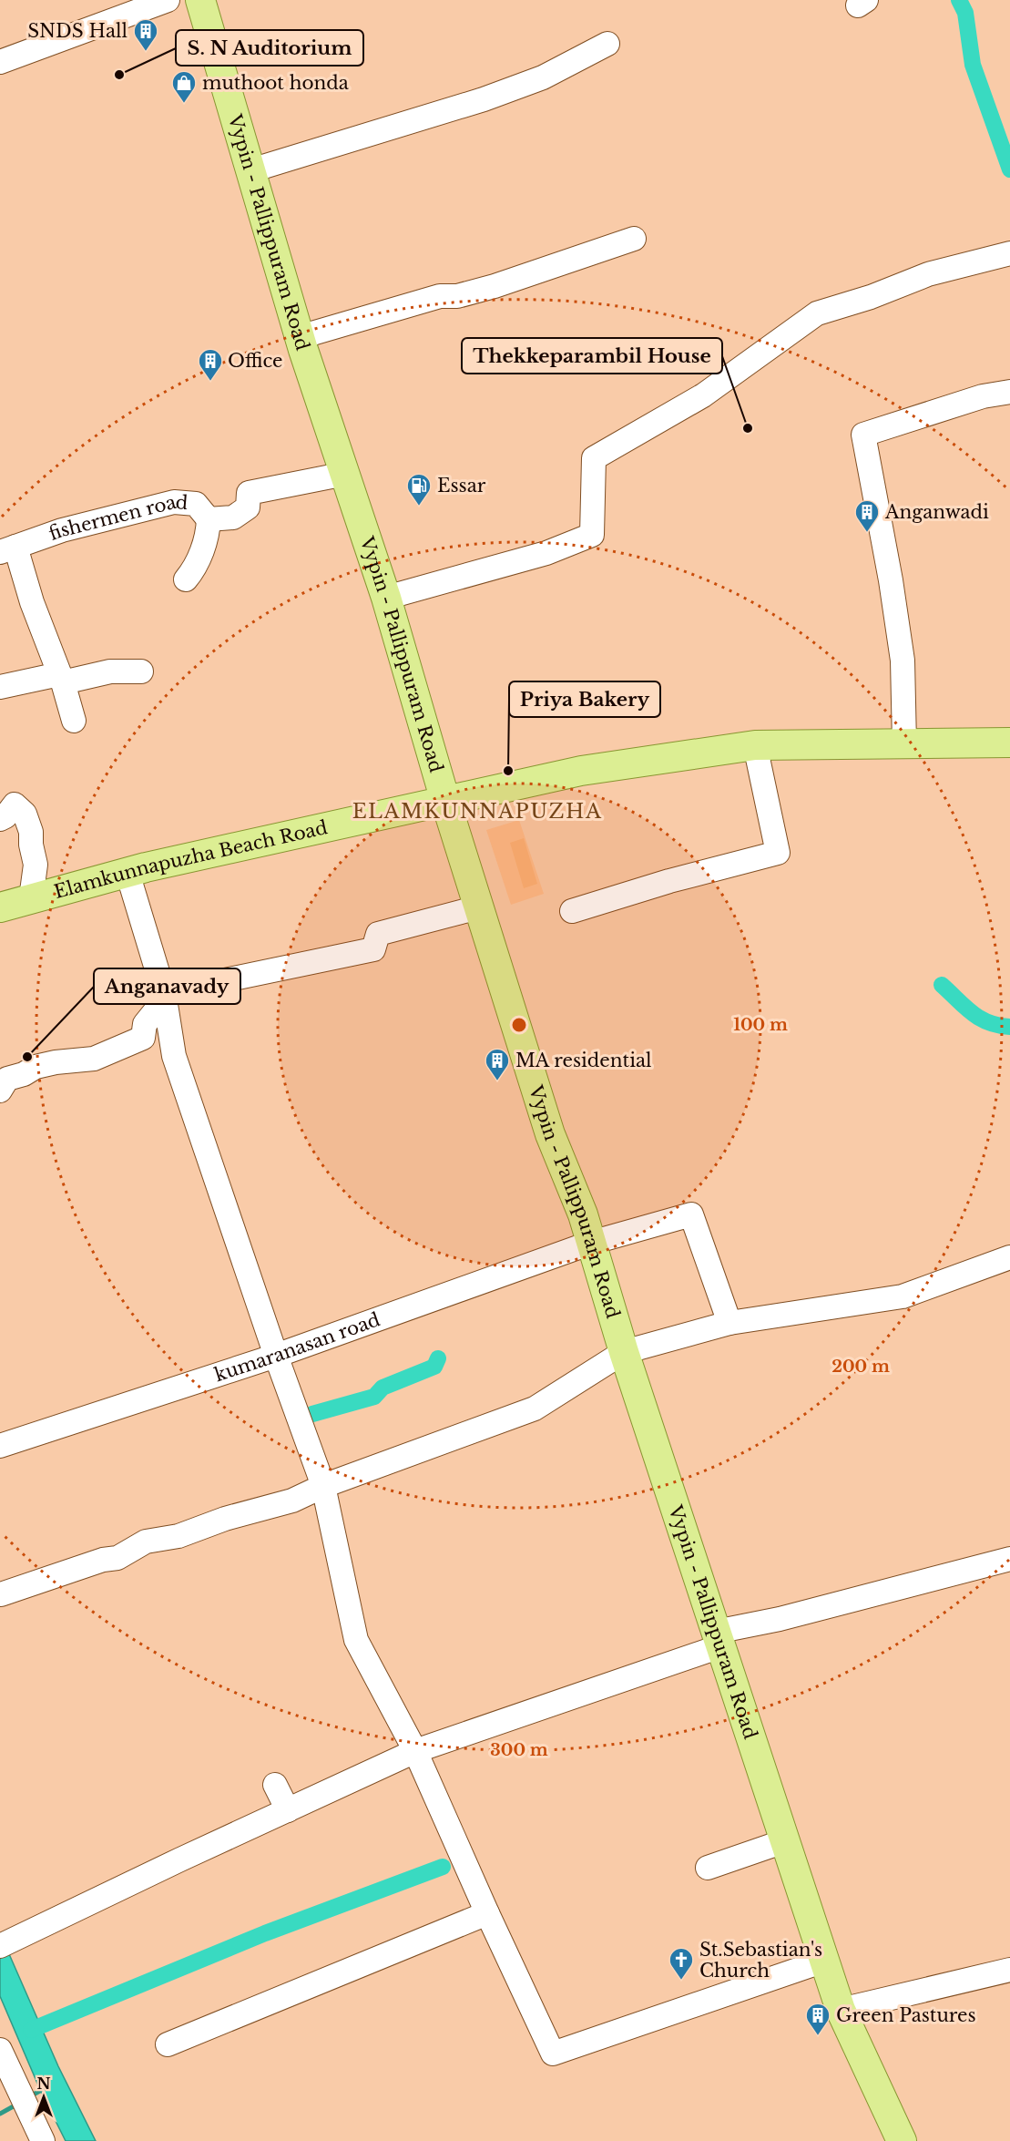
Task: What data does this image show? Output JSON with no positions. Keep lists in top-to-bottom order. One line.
{"streets":{"main road":["Vypin - Pallippuram Road","Elamkunnapuzha Beach Road"],"street":["fishermen road","kumaranasan road"]},"crossings":[["Vypin - Pallippuram Road","fishermen road"],["Vypin - Pallippuram Road","Elamkunnapuzha Beach Road"],["Vypin - Pallippuram Road","kumaranasan road"]],"districts":["ELAMKUNNAPUZHA"],"places":{"building":["SNDS Hall","Office","Anganwadi","MA residential","Green Pastures"],"other":["S. N Auditorium","Thekkeparambil House","Priya Bakery","Anganavady"],"shop":["muthoot honda"],"fuel station":["Essar"],"church":["St.Sebastian's Church"]},"north":"top","rings":["100 m","200 m","300 m"]}
